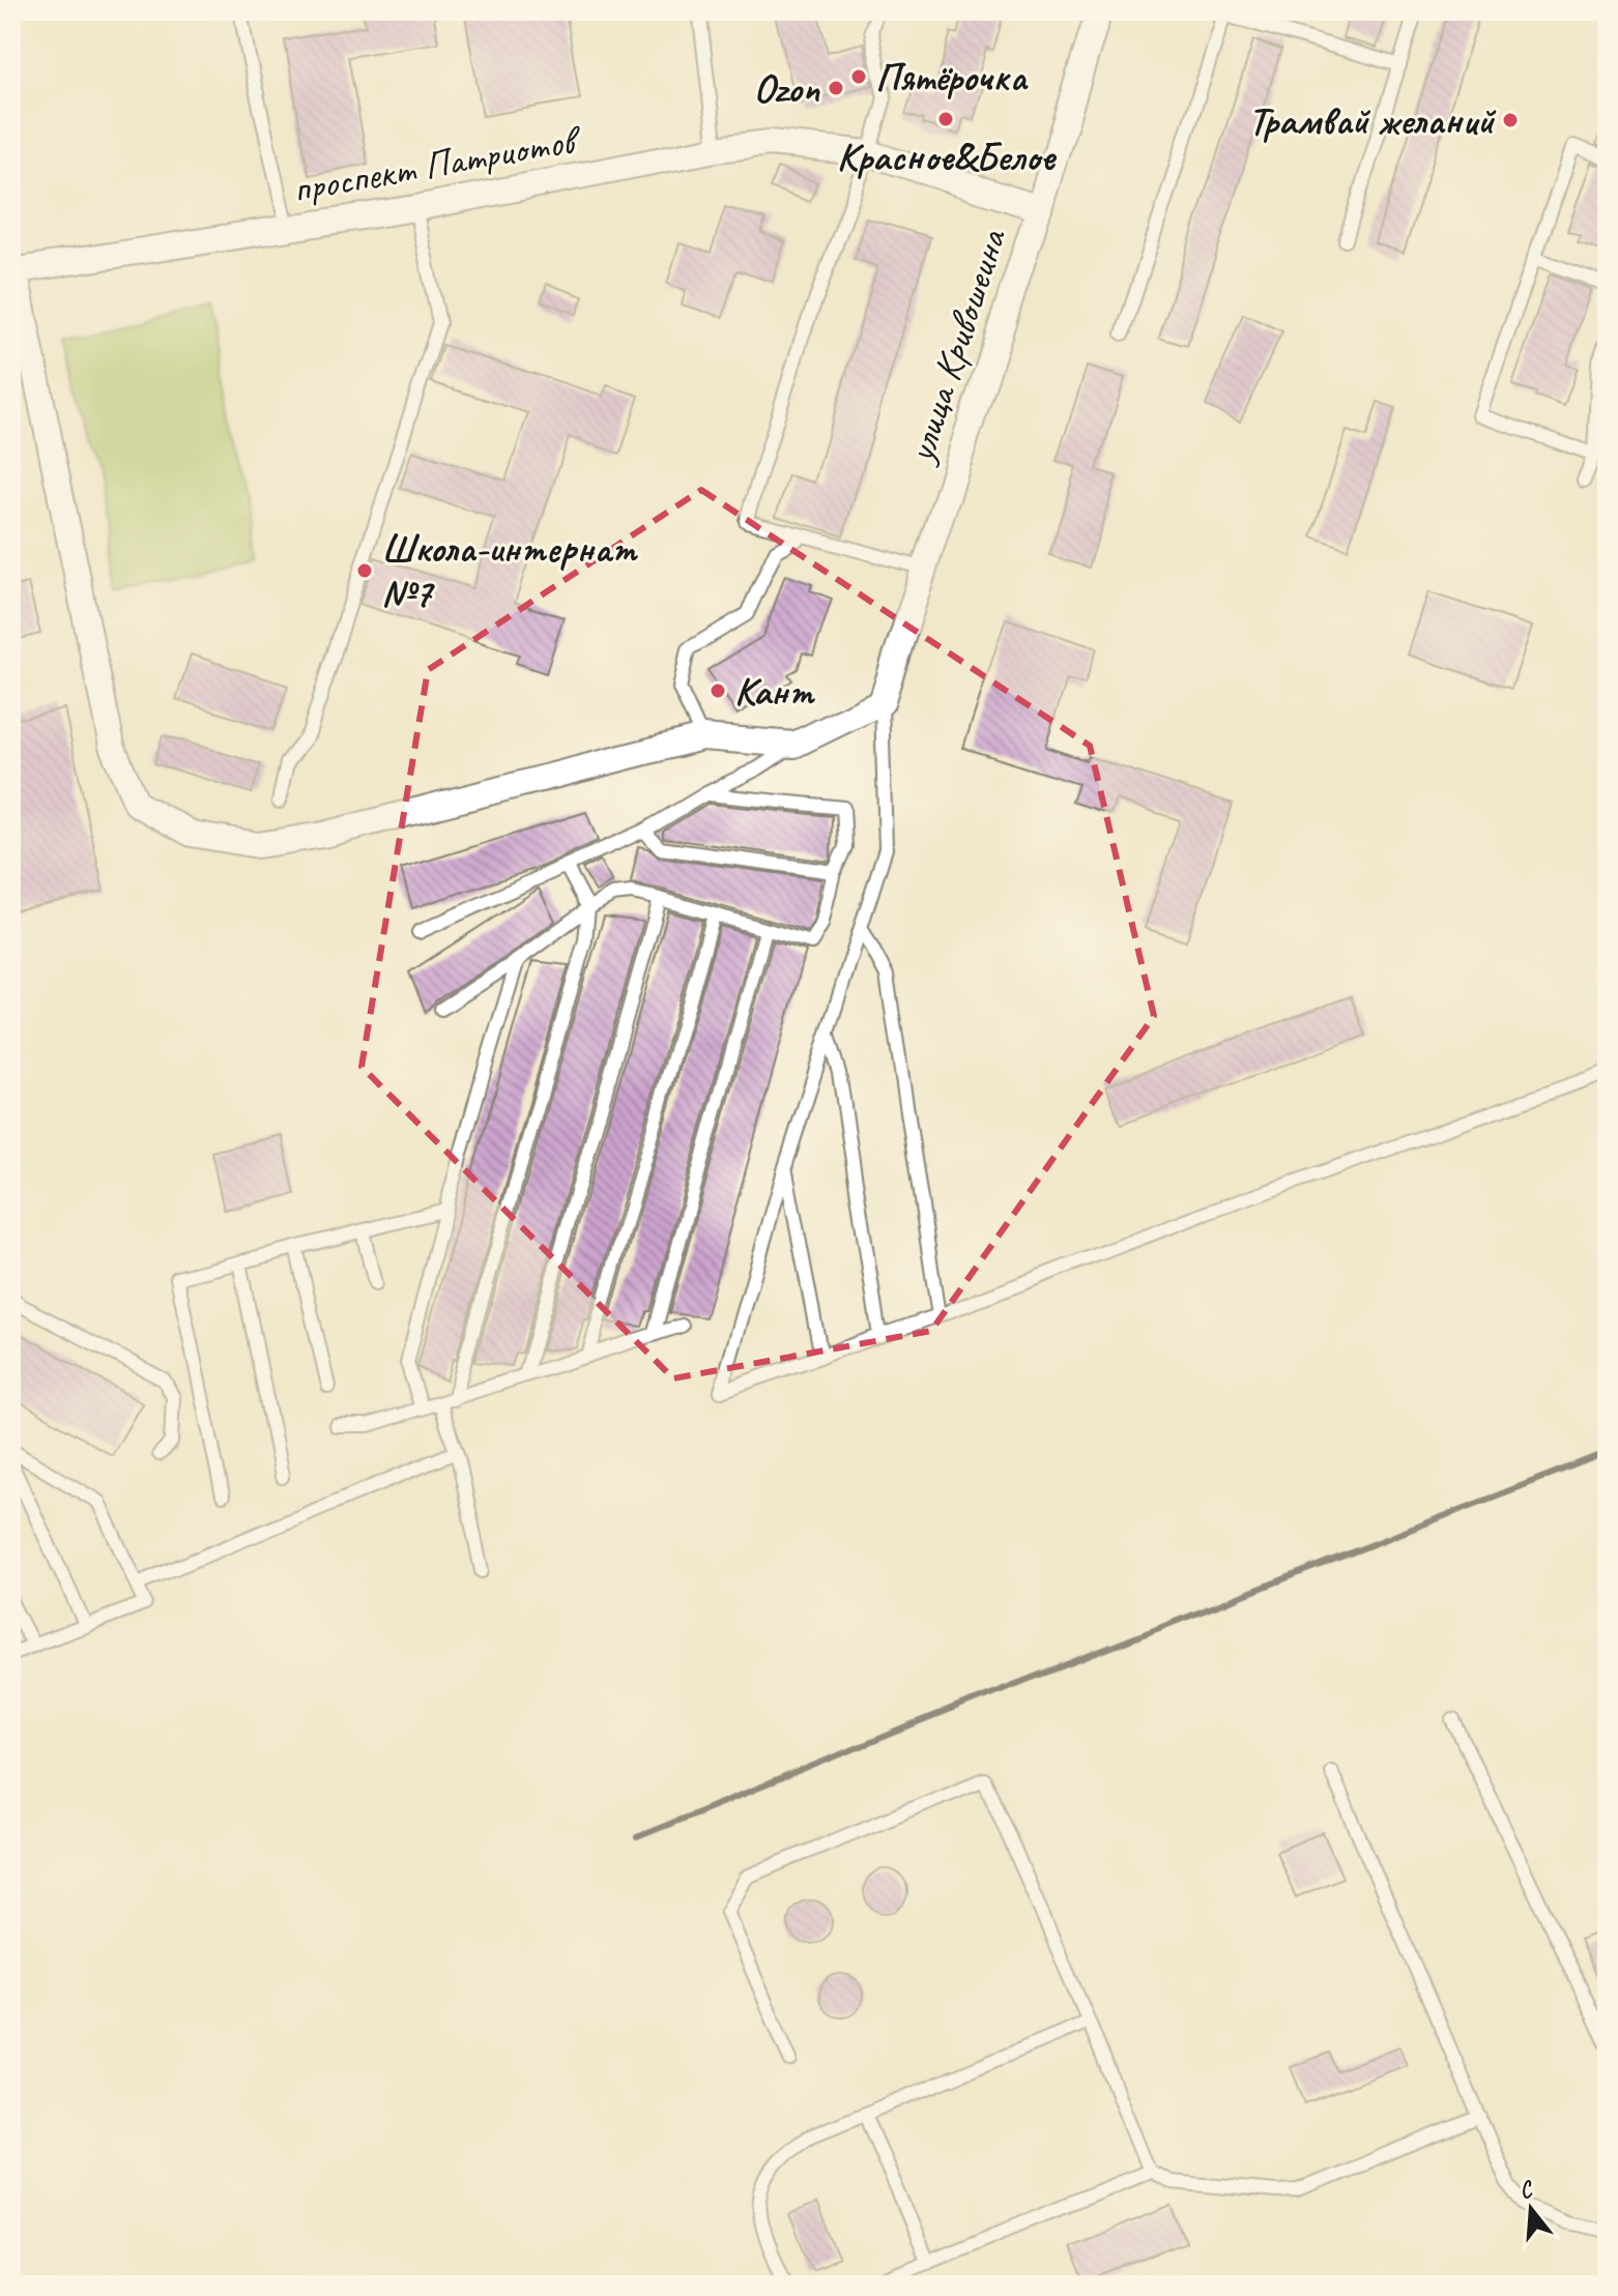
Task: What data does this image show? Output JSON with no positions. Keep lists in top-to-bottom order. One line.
{"streets":{"street":["проспект Патриотов","улица Кривошеина"]},"crossings":[["проспект Патриотов","улица Кривошеина"]],"places":["Пятёрочка","Ozon","Красное&Белое","Трамвай желаний","Школа-интернат №7","Кант"],"north":"top"}
